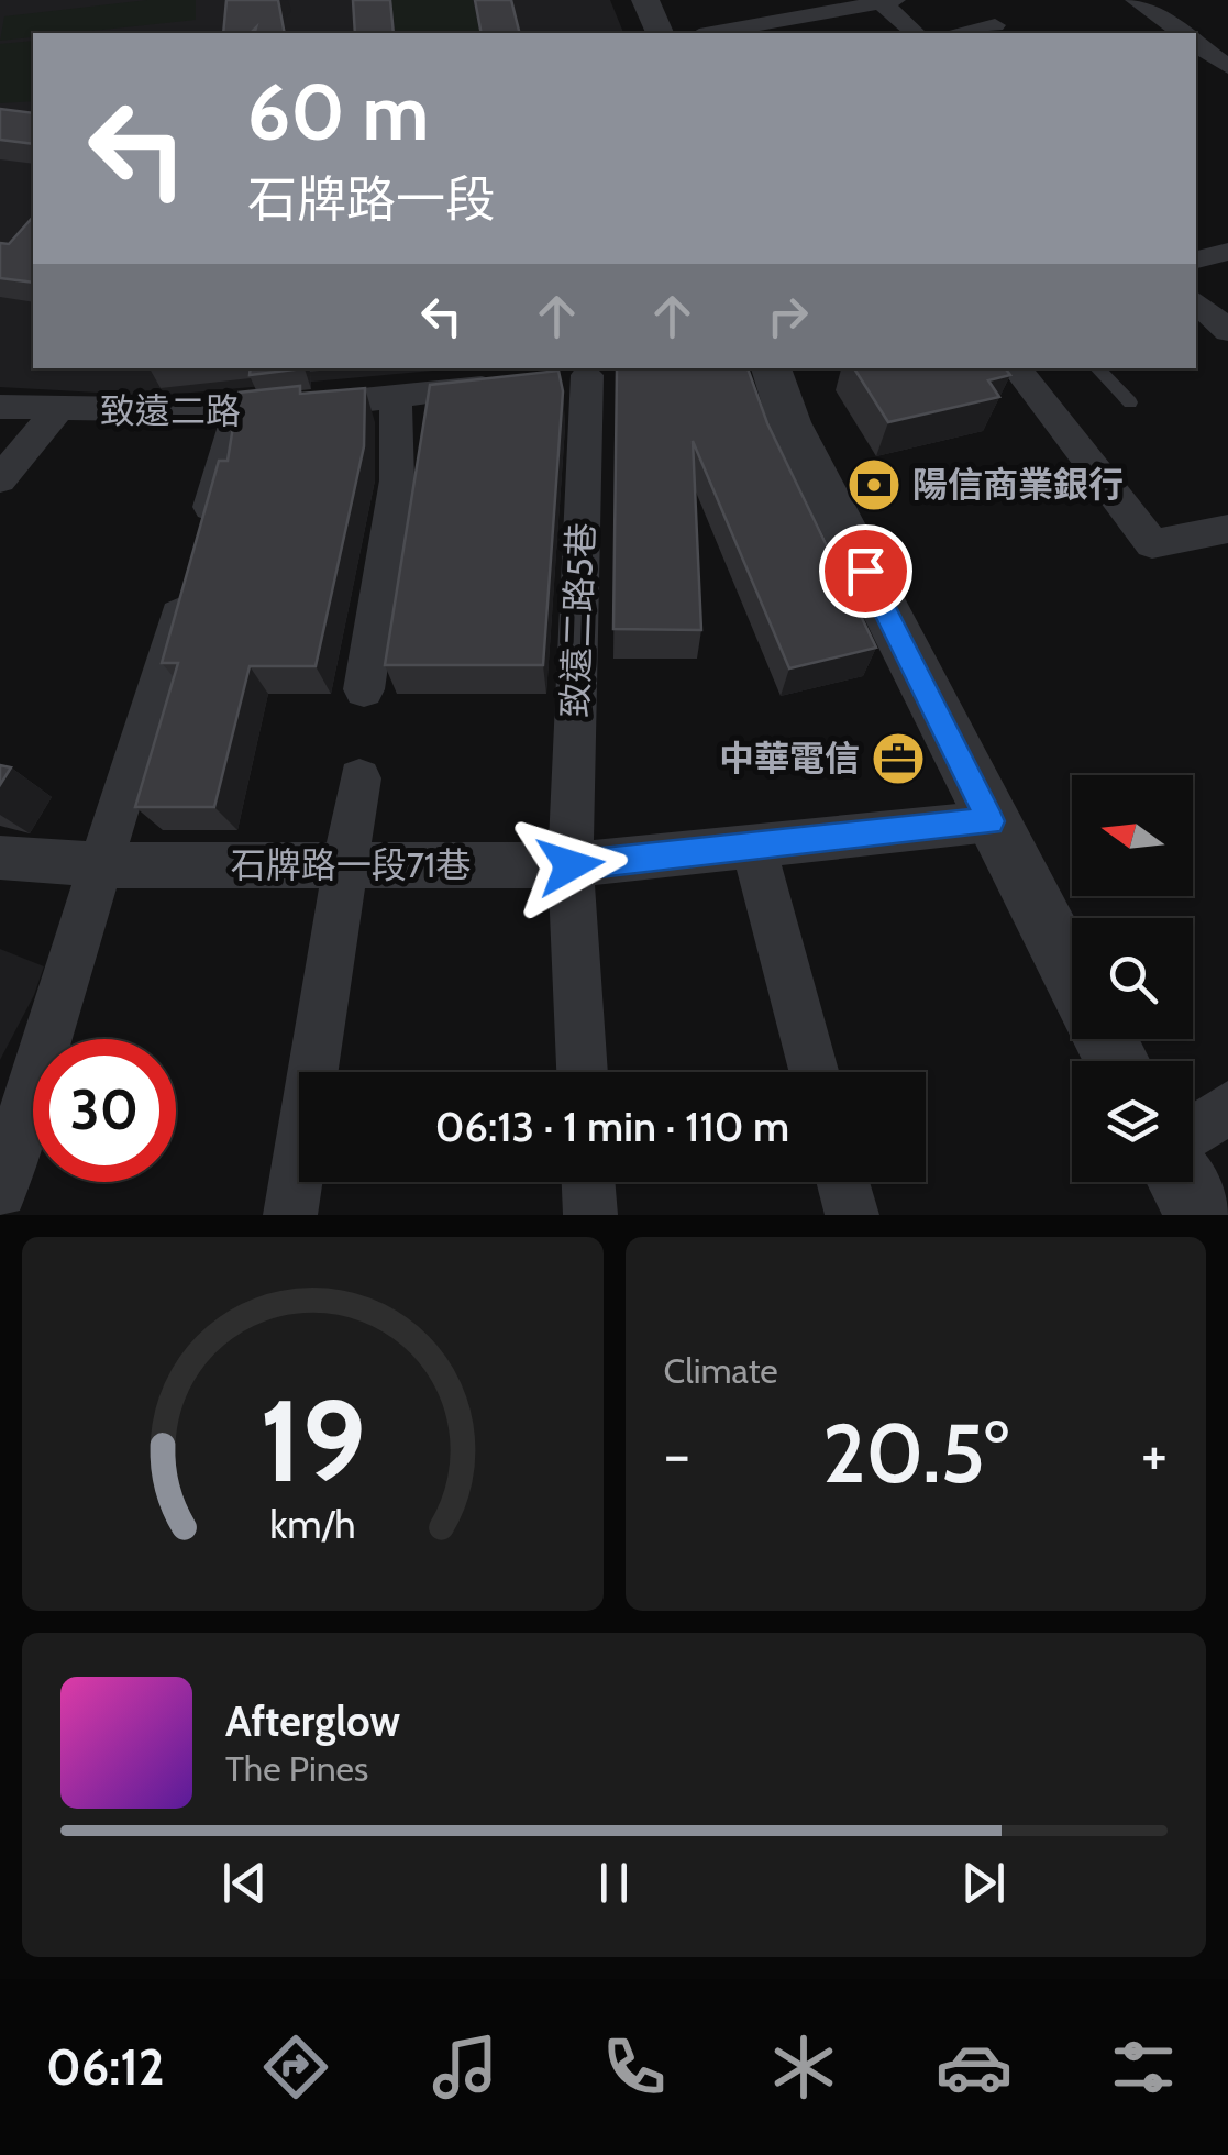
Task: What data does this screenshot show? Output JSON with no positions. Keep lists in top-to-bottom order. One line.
{"streets":{"street":["致遠二路","致遠二路5巷","石牌路一段71巷"]},"crossings":[["致遠二路","致遠二路5巷"],["致遠二路5巷","石牌路一段71巷"]],"places":{"bank":["陽信商業銀行"],"office":["中華電信"]},"north":"left","page":{"turn":["60 m","石牌路一段"],"limit":"30","trip":"06:13 · 1 min · 110 m","tile":"Climate","heat":["−","20.5°","+"],"song":["Afterglow","The Pines"],"tabs":"06:12","gauge":["19","km/h"]}}
